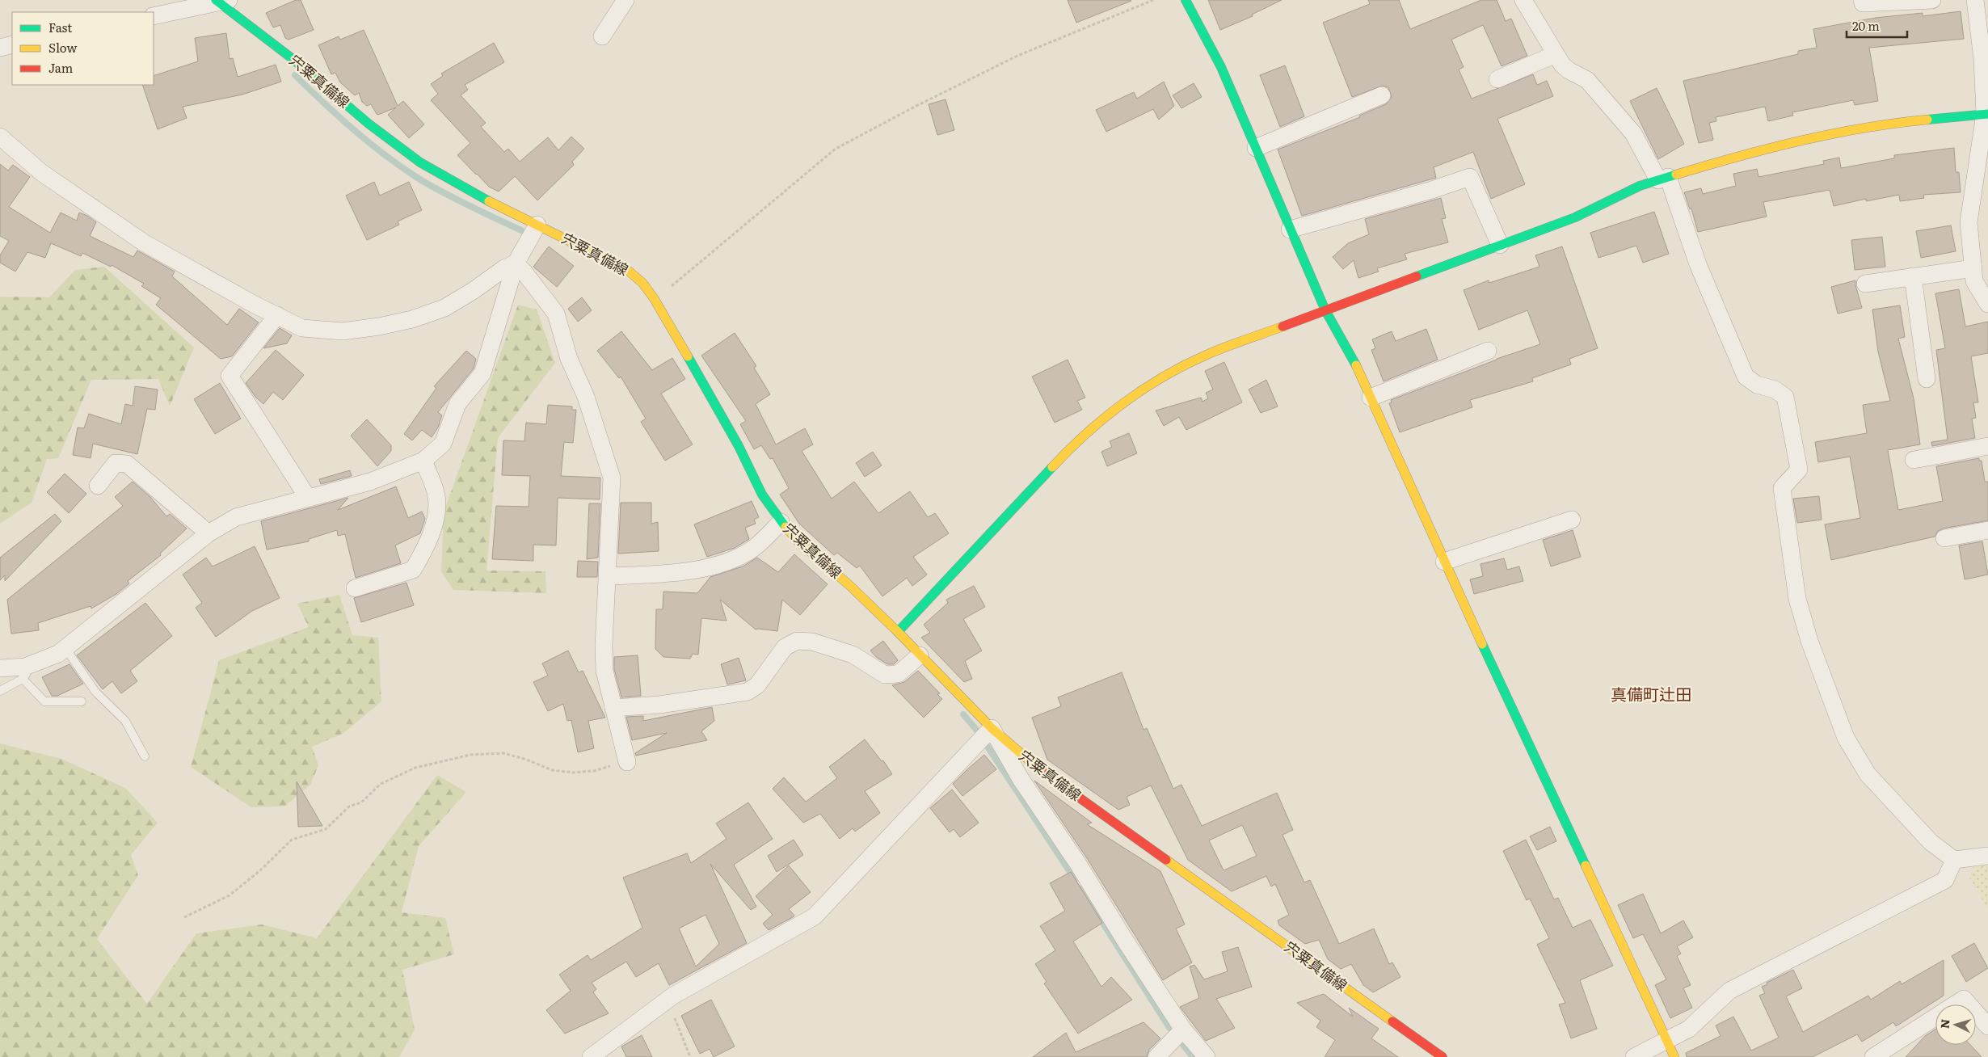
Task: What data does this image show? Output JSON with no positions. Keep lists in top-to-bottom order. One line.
{"streets":{"street":["宍粟真備線"]},"districts":["真備町辻田"],"legend":["Fast","Slow","Jam"],"scale_bar":"20 m","north":"left"}
